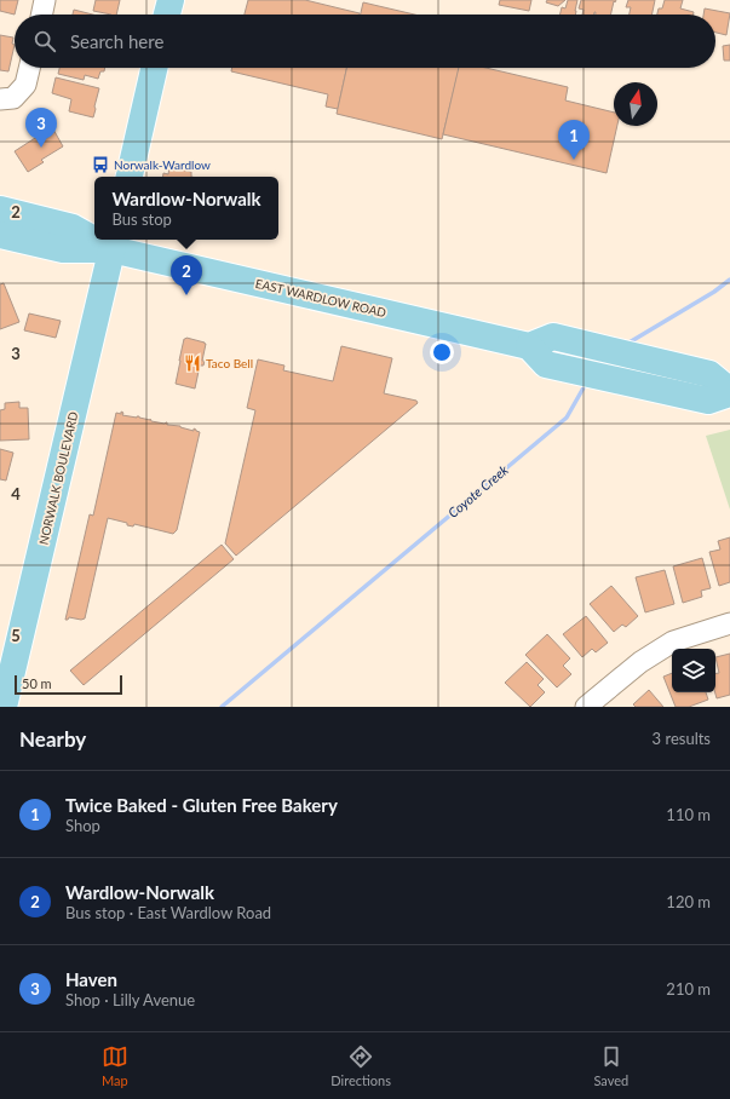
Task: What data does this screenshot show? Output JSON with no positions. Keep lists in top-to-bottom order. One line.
{"streets":{"main road":["EAST WARDLOW ROAD","NORWALK BOULEVARD"]},"crossings":[["EAST WARDLOW ROAD","NORWALK BOULEVARD"]],"water":["Coyote Creek"],"places":{"bus stop":["Norwalk-Wardlow"],"restaurant":["Taco Bell"]},"scale_bar":"50 m","north":"top","page":{"search":"Search here","pins":["3","1","2"],"popup":["Wardlow-Norwalk","Bus stop"],"scale":"50 m","heading":["Nearby","3 results"],"list":[{"mark":"1","name":"Twice Baked - Gluten Free Bakery","note":"Shop","value":"110 m"},{"mark":"2","name":"Wardlow-Norwalk","note":"Bus stop · East Wardlow Road","value":"120 m"},{"mark":"3","name":"Haven","note":"Shop · Lilly Avenue","value":"210 m"}],"nav":["Map","Directions","Saved"]},"grid":{"rows":["2","3","4","5"]}}
